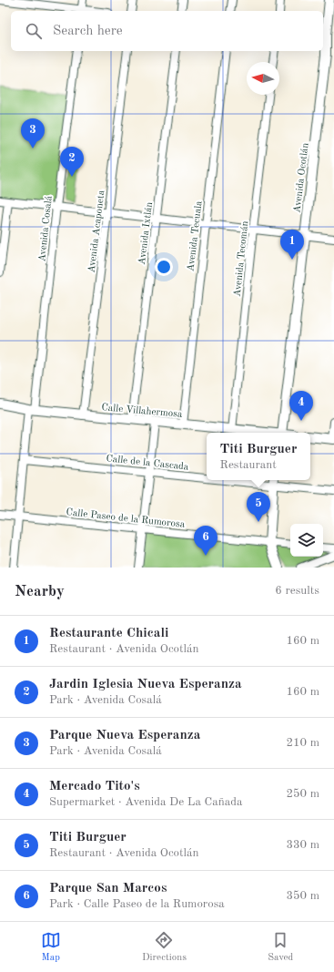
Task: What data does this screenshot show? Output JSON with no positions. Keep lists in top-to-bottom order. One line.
{"streets":{"main road":["Avenida Ocotlán","Calle Villahermosa"],"street":["Avenida Cosalá","Avenida Acaponeta","Avenida Ixtlán","Avenida Tecuala","Avenida Tecomán","Calle de la Cascada","Calle Paseo de la Rumorosa"]},"crossings":[["Avenida Cosalá","Calle Villahermosa"],["Avenida Cosalá","Calle de la Cascada"],["Avenida Cosalá","Calle Paseo de la Rumorosa"],["Avenida Acaponeta","Calle Villahermosa"],["Avenida Ixtlán","Calle Villahermosa"],["Avenida Tecuala","Calle Villahermosa"],["Avenida Tecomán","Calle Villahermosa"]],"north":"left","page":{"search":"Search here","pins":["3","2","1","4","5","6"],"popup":["Titi Burguer","Restaurant"],"heading":["Nearby","6 results"],"list":[{"mark":"1","name":"Restaurante Chicali","note":"Restaurant · Avenida Ocotlán","value":"160 m"},{"mark":"2","name":"Jardin Iglesia Nueva Esperanza","note":"Park · Avenida Cosalá","value":"160 m"},{"mark":"3","name":"Parque Nueva Esperanza","note":"Park · Avenida Cosalá","value":"210 m"},{"mark":"4","name":"Mercado Tito's","note":"Supermarket · Avenida De La Cañada","value":"250 m"},{"mark":"5","name":"Titi Burguer","note":"Restaurant · Avenida Ocotlán","value":"330 m"},{"mark":"6","name":"Parque San Marcos","note":"Park · Calle Paseo de la Rumorosa","value":"350 m"}],"nav":["Map","Directions","Saved"]}}
